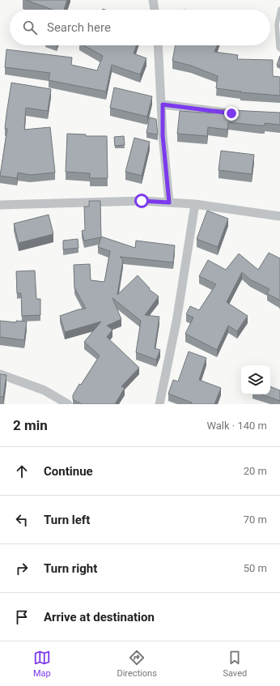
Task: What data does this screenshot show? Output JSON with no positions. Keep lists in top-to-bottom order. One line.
{"page":{"search":"Search here","heading":["2 min","Walk · 140 m"],"list":[["Continue","20 m"],["Turn left","70 m"],["Turn right","50 m"],"Arrive at destination"],"nav":["Map","Directions","Saved"]}}
